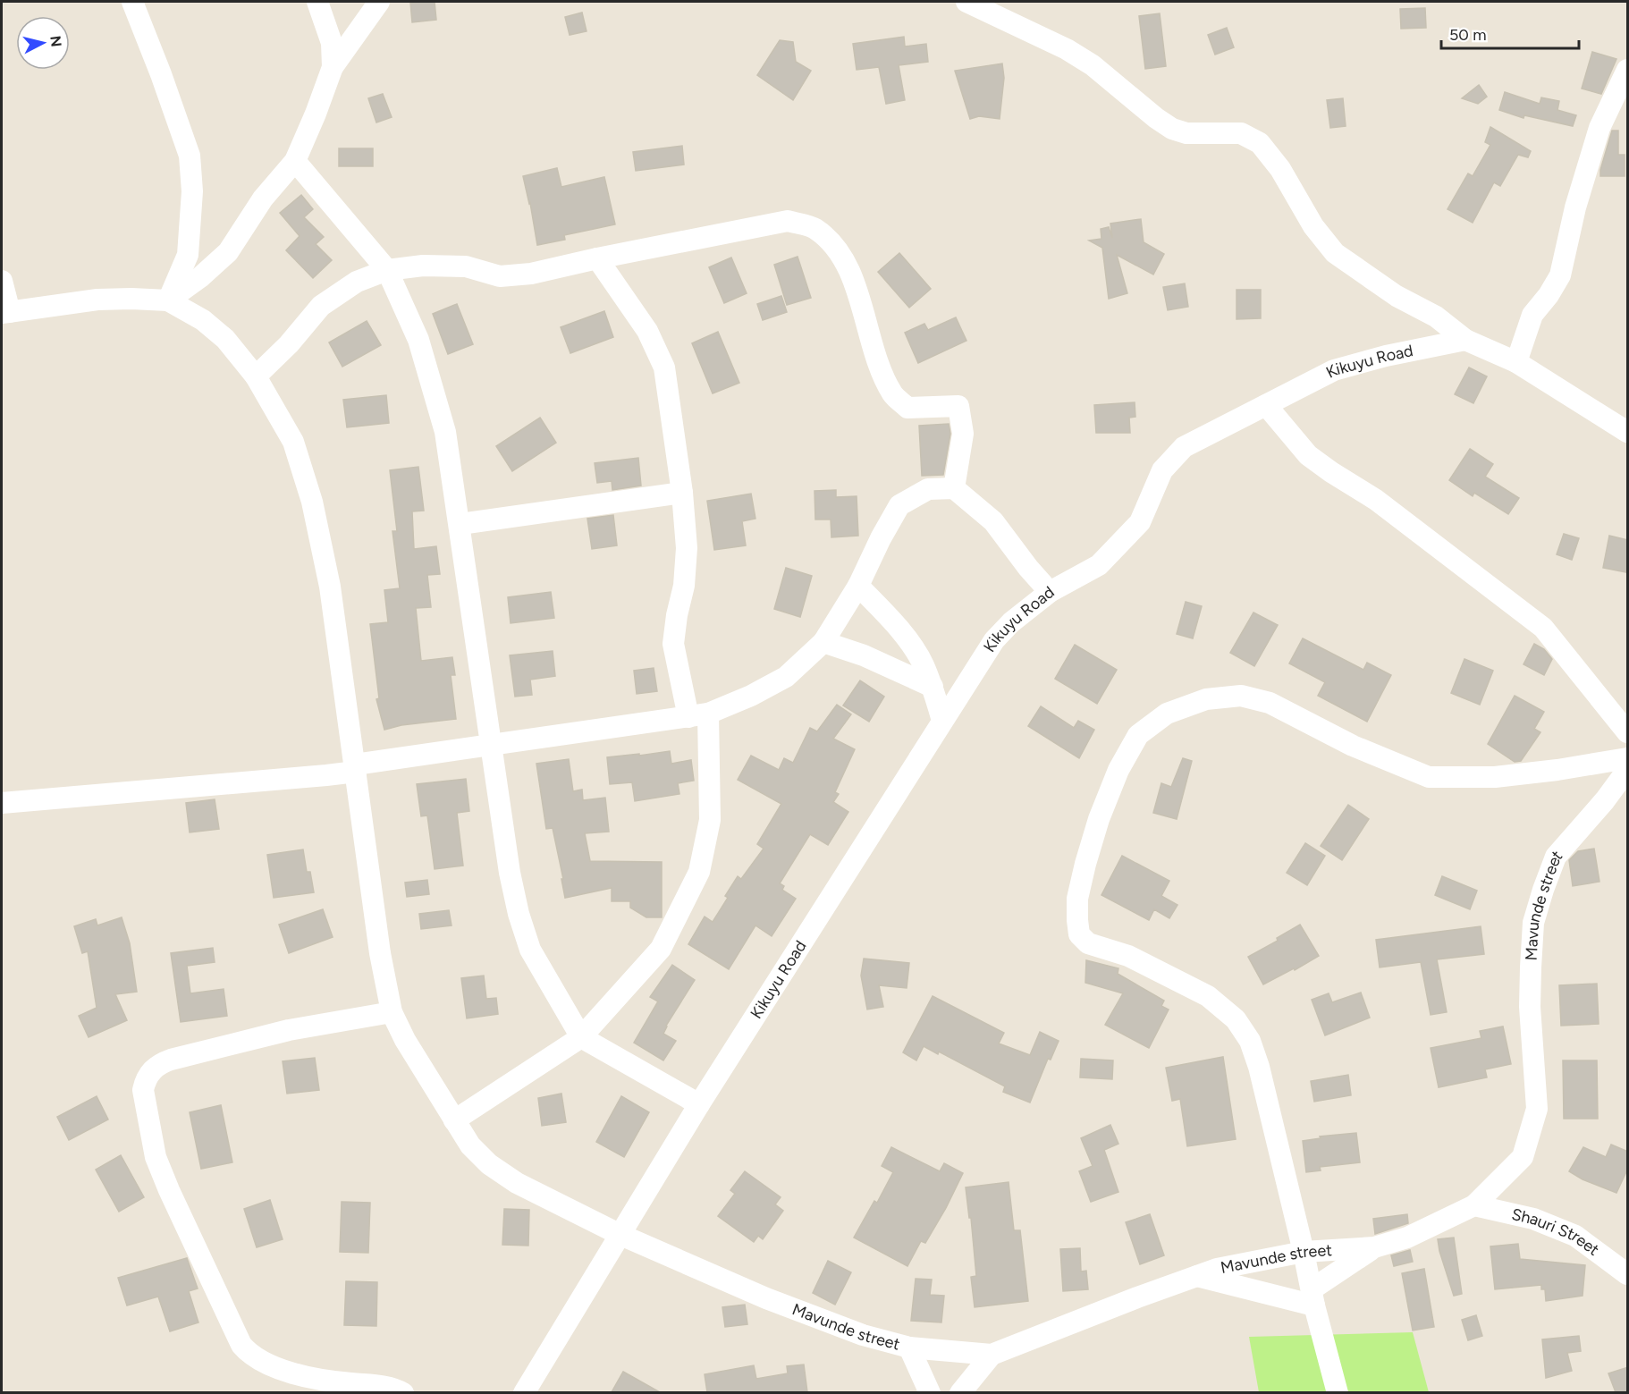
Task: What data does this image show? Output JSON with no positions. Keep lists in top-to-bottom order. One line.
{"streets":{"street":["Kikuyu Road","Mavunde street","Shauri Street"]},"crossings":[["Kikuyu Road","Mavunde street"],["Mavunde street","Shauri Street"]],"scale_bar":"50 m","north":"right"}
